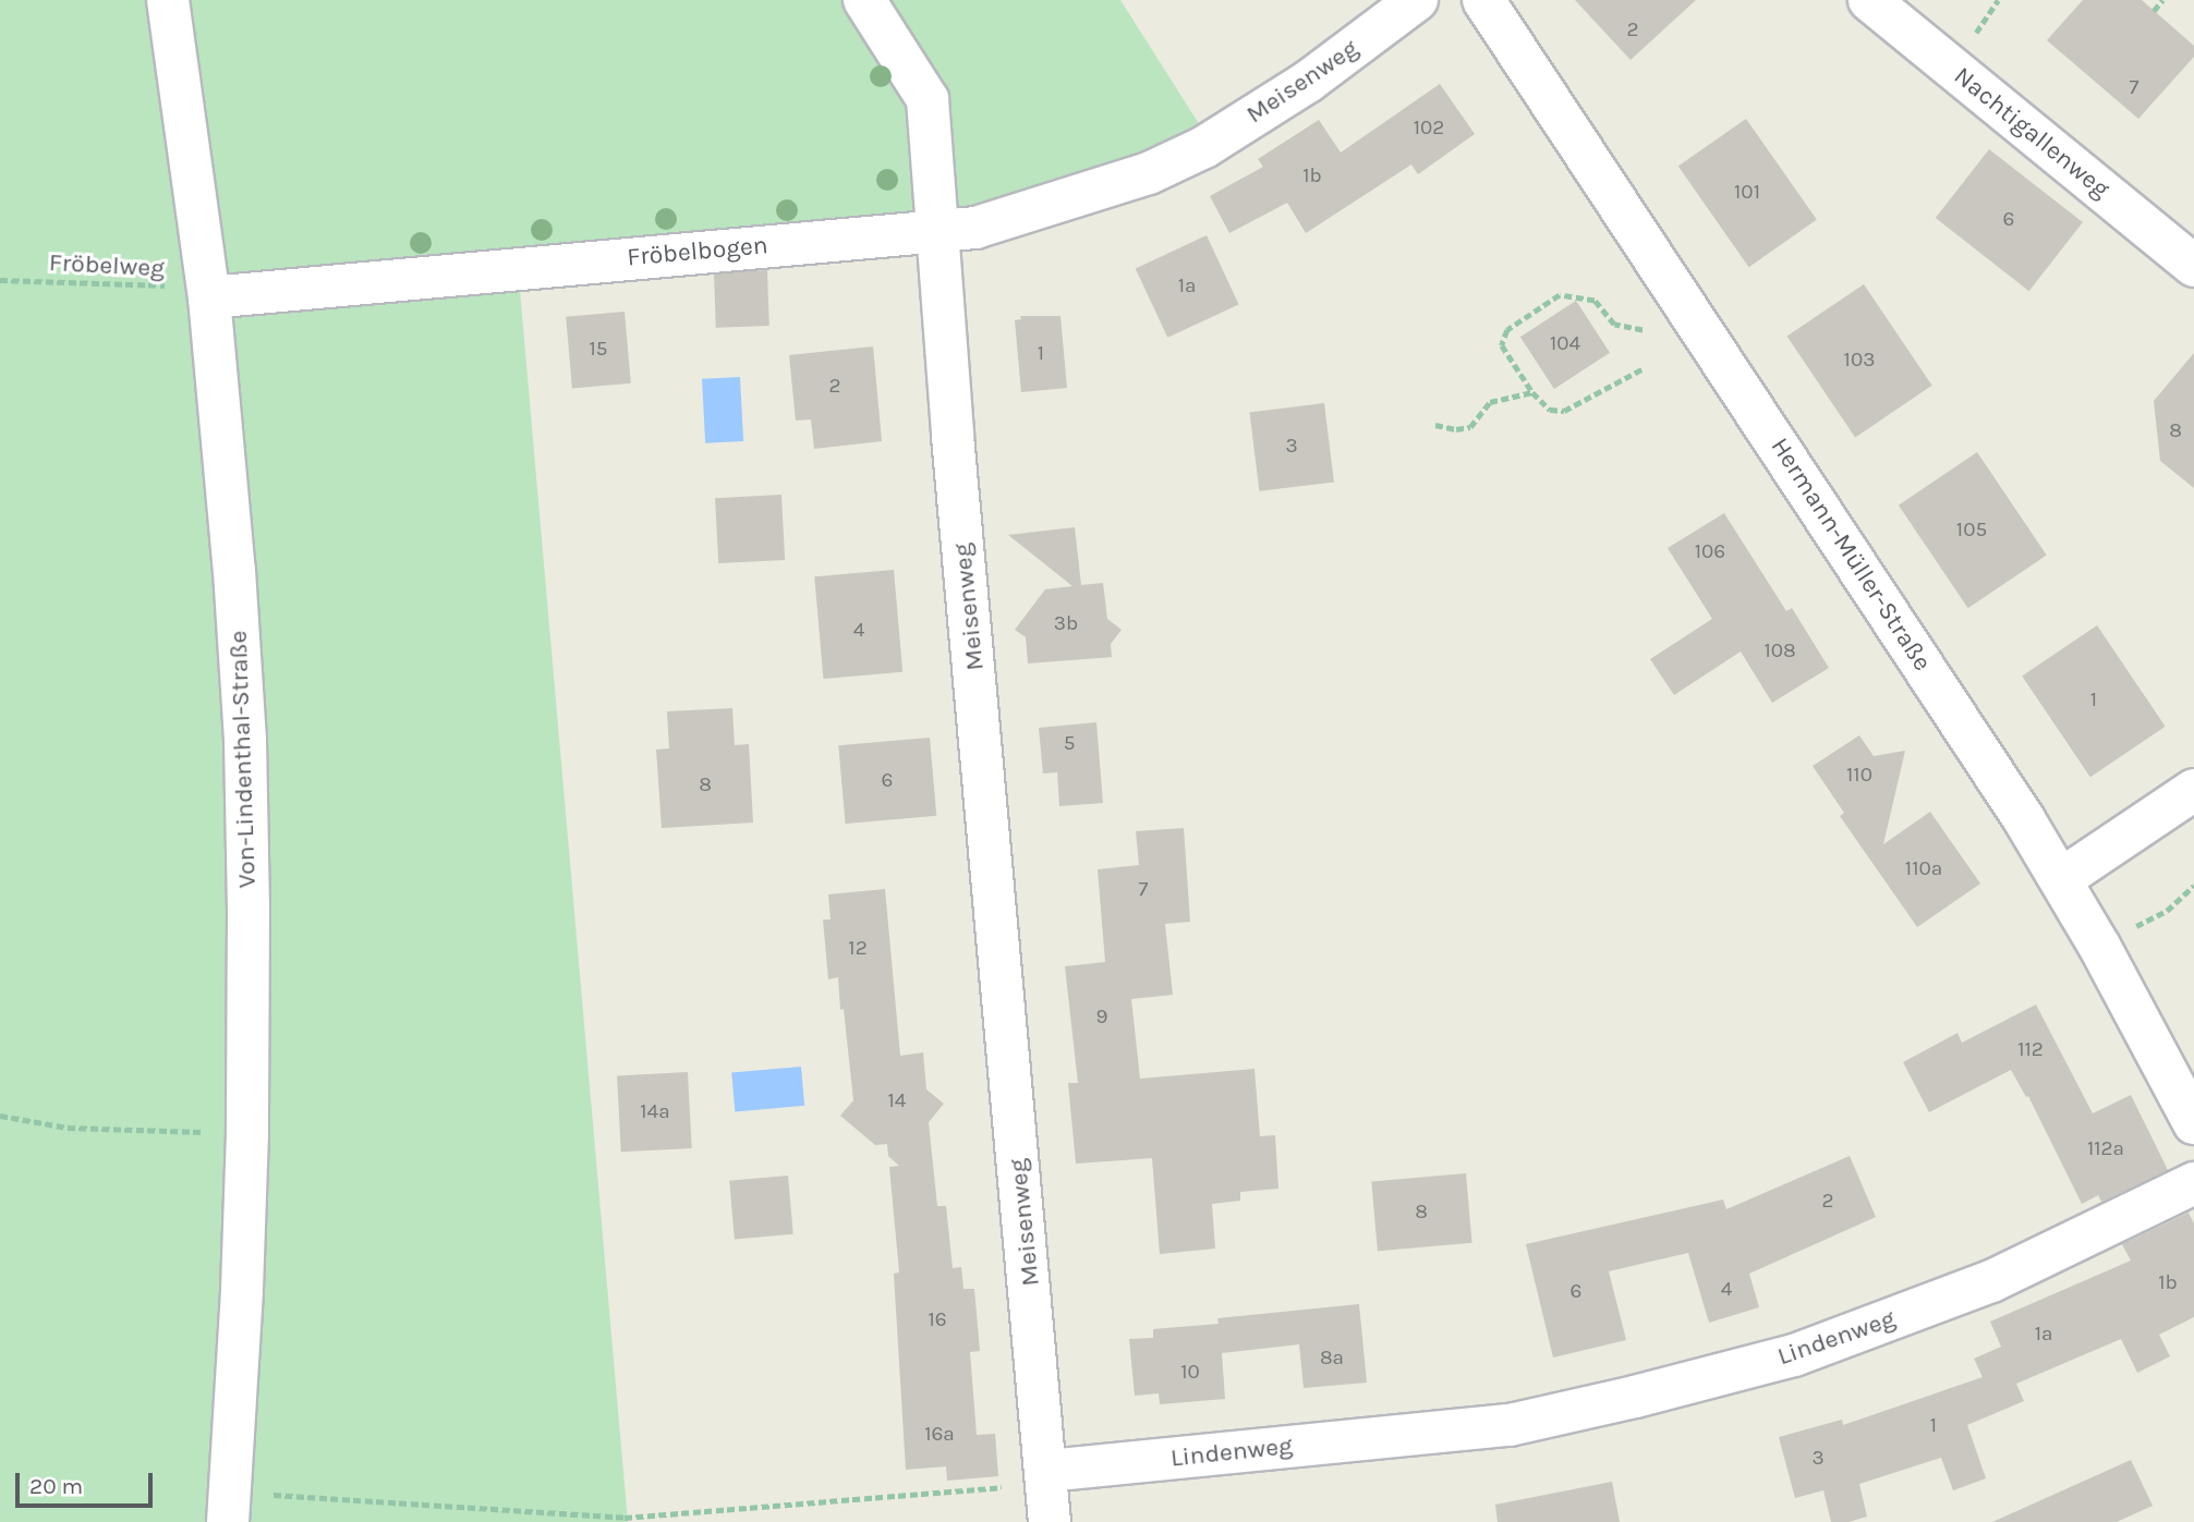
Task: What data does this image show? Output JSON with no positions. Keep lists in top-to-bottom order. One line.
{"streets":{"street":["Meisenweg","Nachtigallenweg","Fröbelbogen","Hermann-Müller-Straße","Von-Lindenthal-Straße","Lindenweg"],"path":["Fröbelweg"]},"crossings":[["Meisenweg","Fröbelbogen"],["Meisenweg","Lindenweg"],["Fröbelbogen","Fröbelweg"],["Fröbelbogen","Von-Lindenthal-Straße"],["Fröbelweg","Von-Lindenthal-Straße"]],"house_numbers":["2","7","102","1b","101","6","1a","104","15","1","103","2","8","3","105","106","3b","4","108","1","5","110","6","8","110a","7","12","9","112","14","14a","112a","2","8","1b","4","6","16","1a","8a","10","1","16a","3"],"scale_bar":"20 m"}
